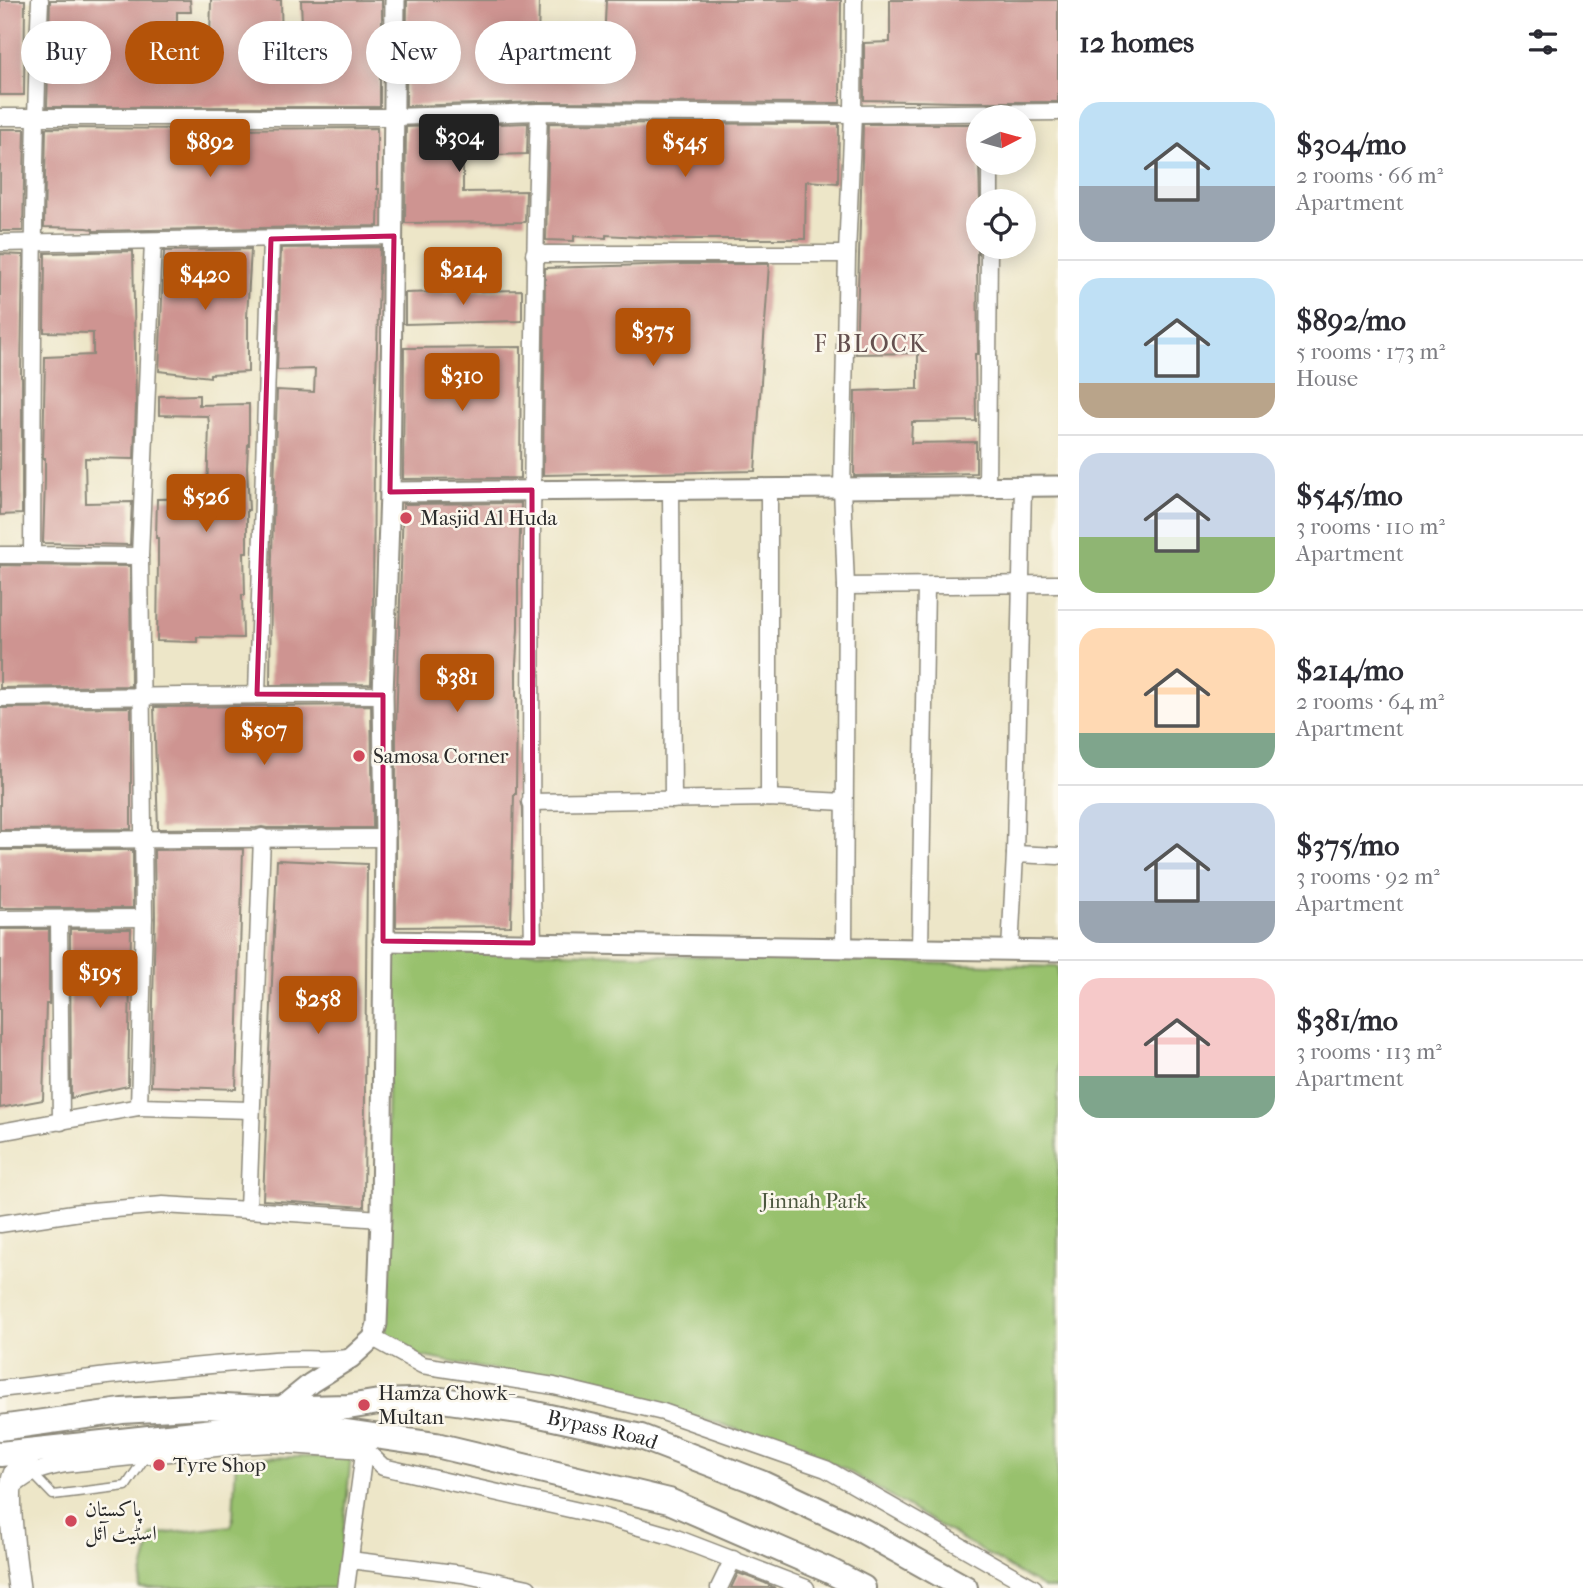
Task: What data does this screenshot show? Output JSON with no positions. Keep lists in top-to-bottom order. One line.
{"streets":{"main road":["Bypass Road"]},"districts":["F BLOCK"],"parks":["Jinnah Park"],"places":["Masjid Al Huda","Samosa Corner","Hamza Chowk- Multan","Tyre Shop","پاکستان اسٹیٹ آئل"],"north":"right","page":{"heading":"12 homes","chip":["Buy","Rent","Filters","New","Apartment"],"list":[{"name":"$304/mo","note":"2 rooms · 66 m² · Apartment"},{"name":"$892/mo","note":"5 rooms · 173 m² · House"},{"name":"$545/mo","note":"3 rooms · 110 m² · Apartment"},{"name":"$214/mo","note":"2 rooms · 64 m² · Apartment"},{"name":"$375/mo","note":"3 rooms · 92 m² · Apartment"},{"name":"$381/mo","note":"3 rooms · 113 m² · Apartment"}],"price":["$304","$892","$545","$214","$420","$375","$310","$526","$381","$507","$195","$258"]}}
